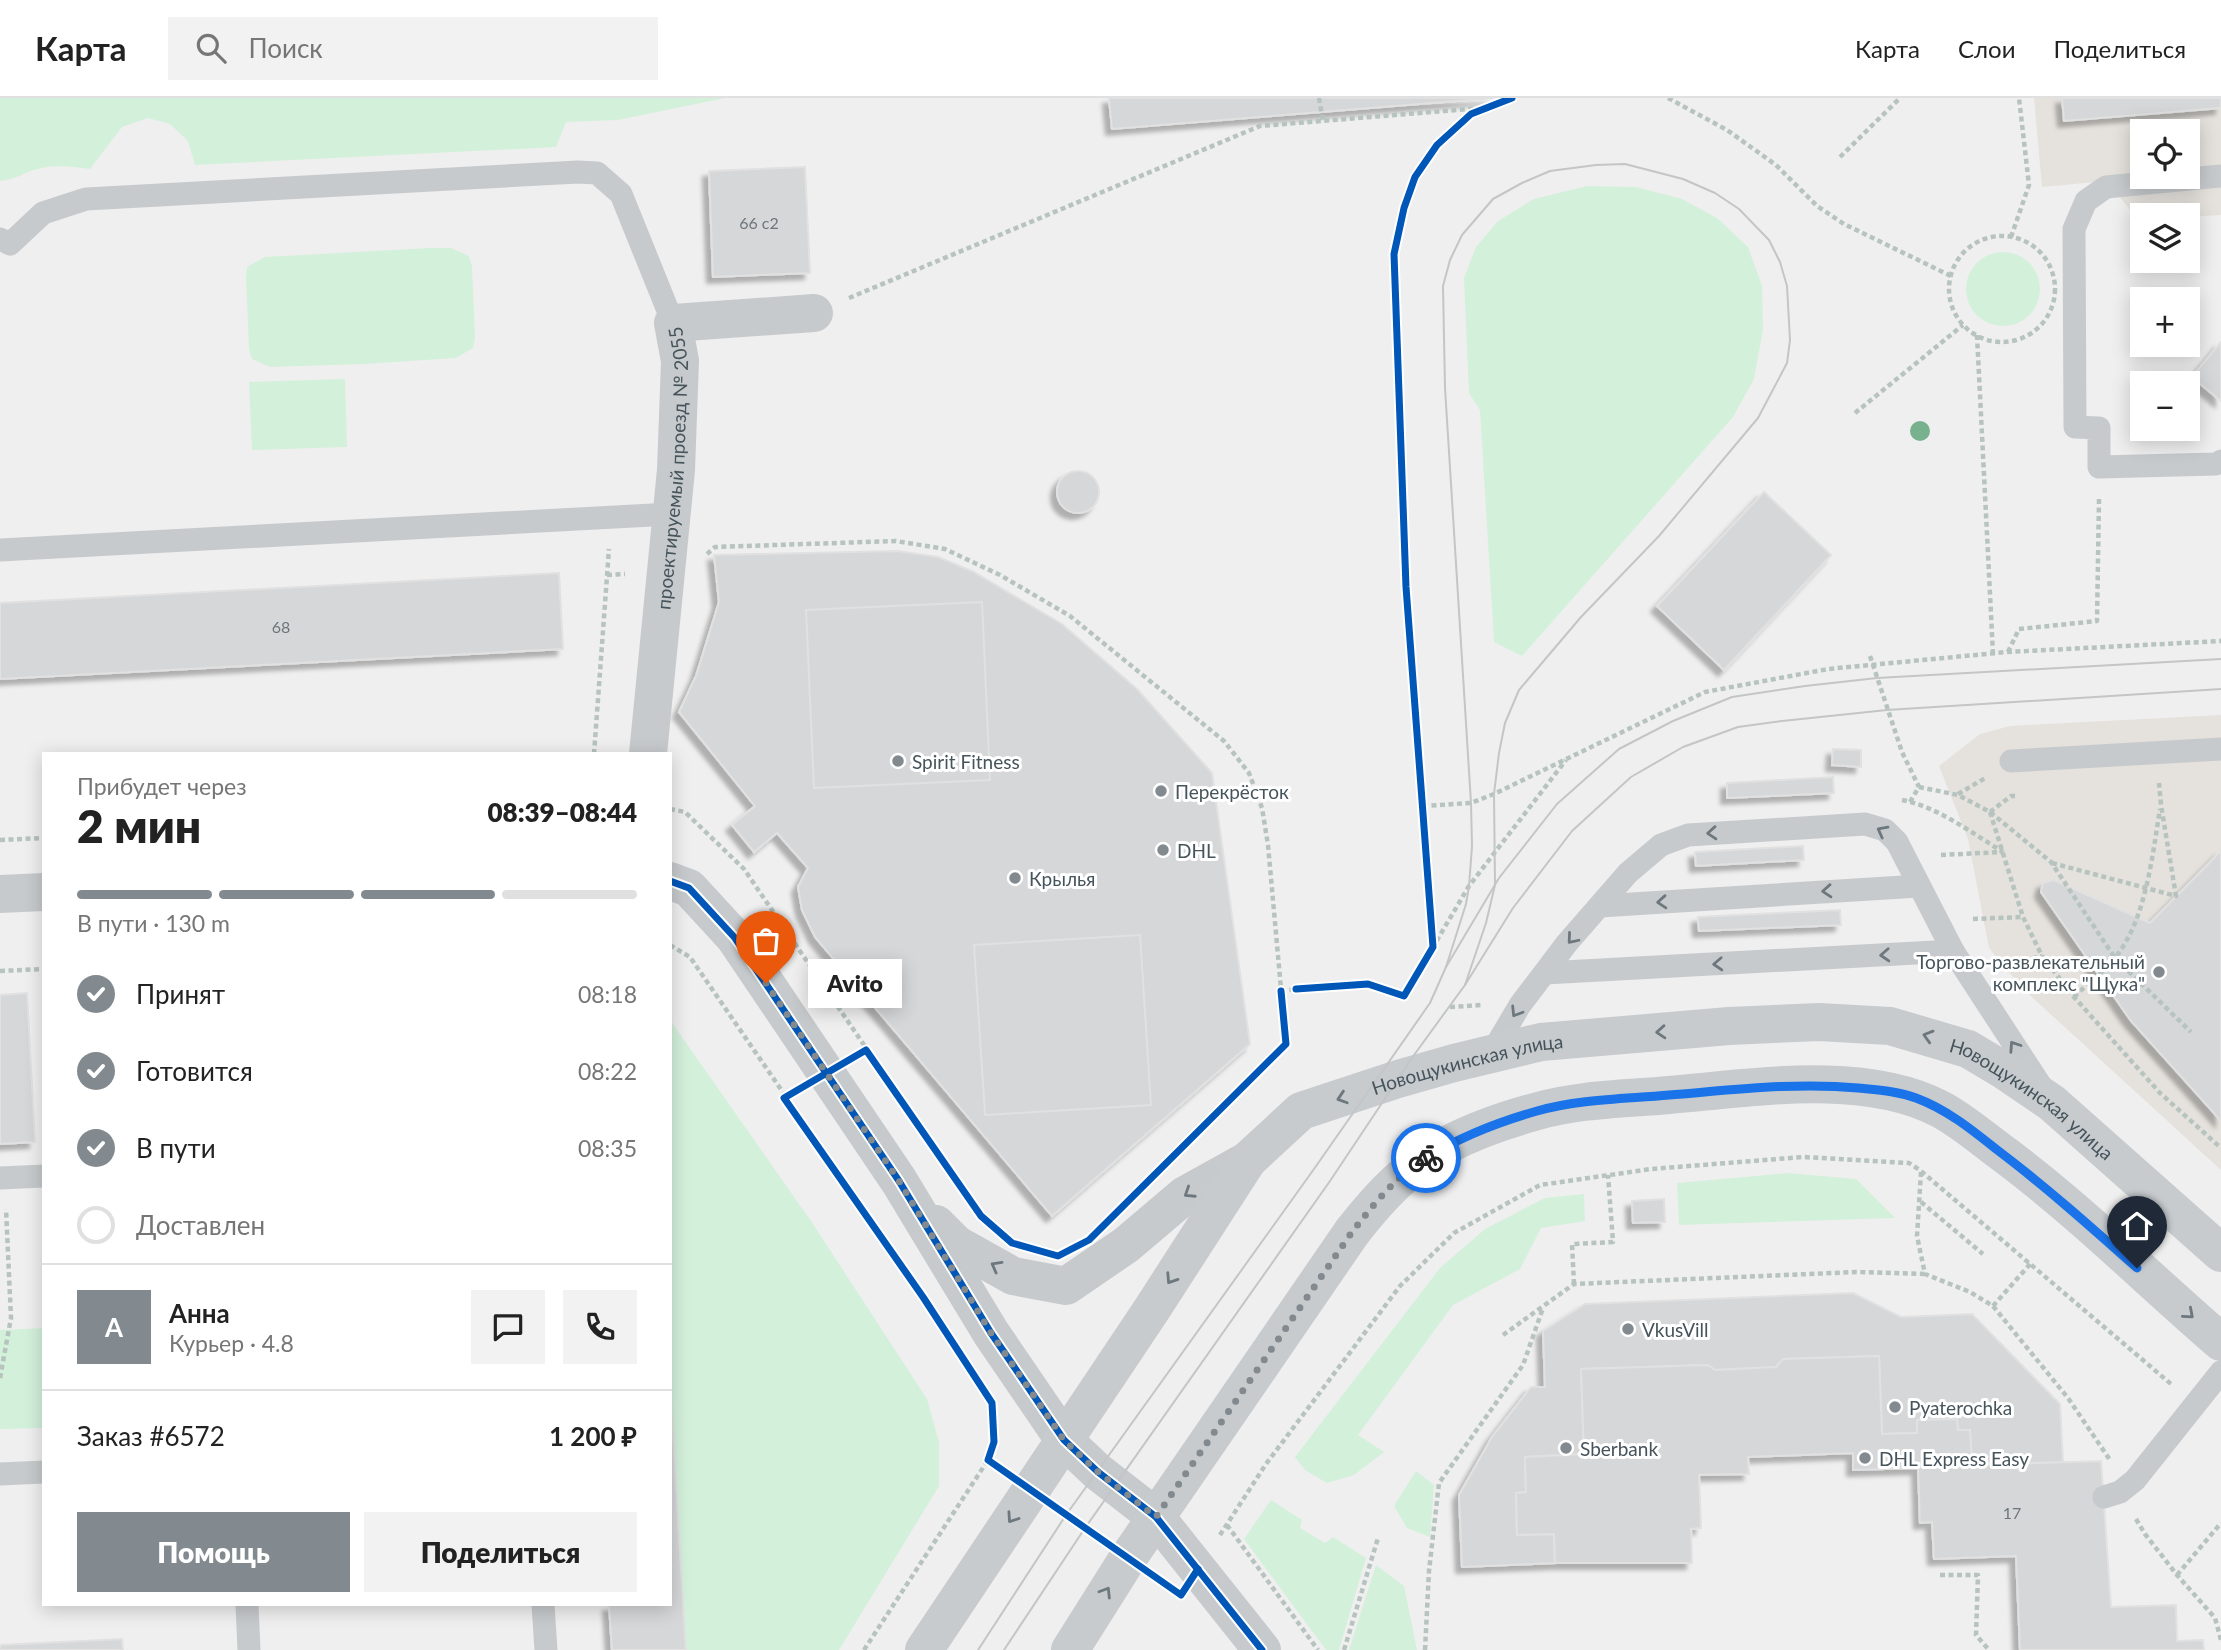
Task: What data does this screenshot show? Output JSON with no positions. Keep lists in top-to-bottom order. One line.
{"streets":{"main road":["Новощукинская улица"],"street":["проектируемый проезд № 2055"]},"one_way":["Новощукинская улица"],"places":["Spirit Fitness","Перекрёсток","DHL","Крылья","Торгово-развлекательный комплекс \"Щука\"","Avito","VkusVill","Pyaterochka","Sberbank","DHL Express Easy"],"house_numbers":["66 с2","68","17"],"page":{"header":"Карта","search":"Поиск","nav":["Карта","Слои","Поделиться"],"map_buttons":["+","−"],"heading":["2 мин","Прибудет через","08:39–08:44"],"panel":["Анна","Курьер · 4.8","Заказ #6572","1 200 ₽"],"bar":"В пути · 130 m","list":[["Принят","08:18"],["Готовится","08:22"],["В пути","08:35"],"Доставлен"],"bubble":"Avito","round":"А","buttons":["Помощь","Поделиться"]}}
